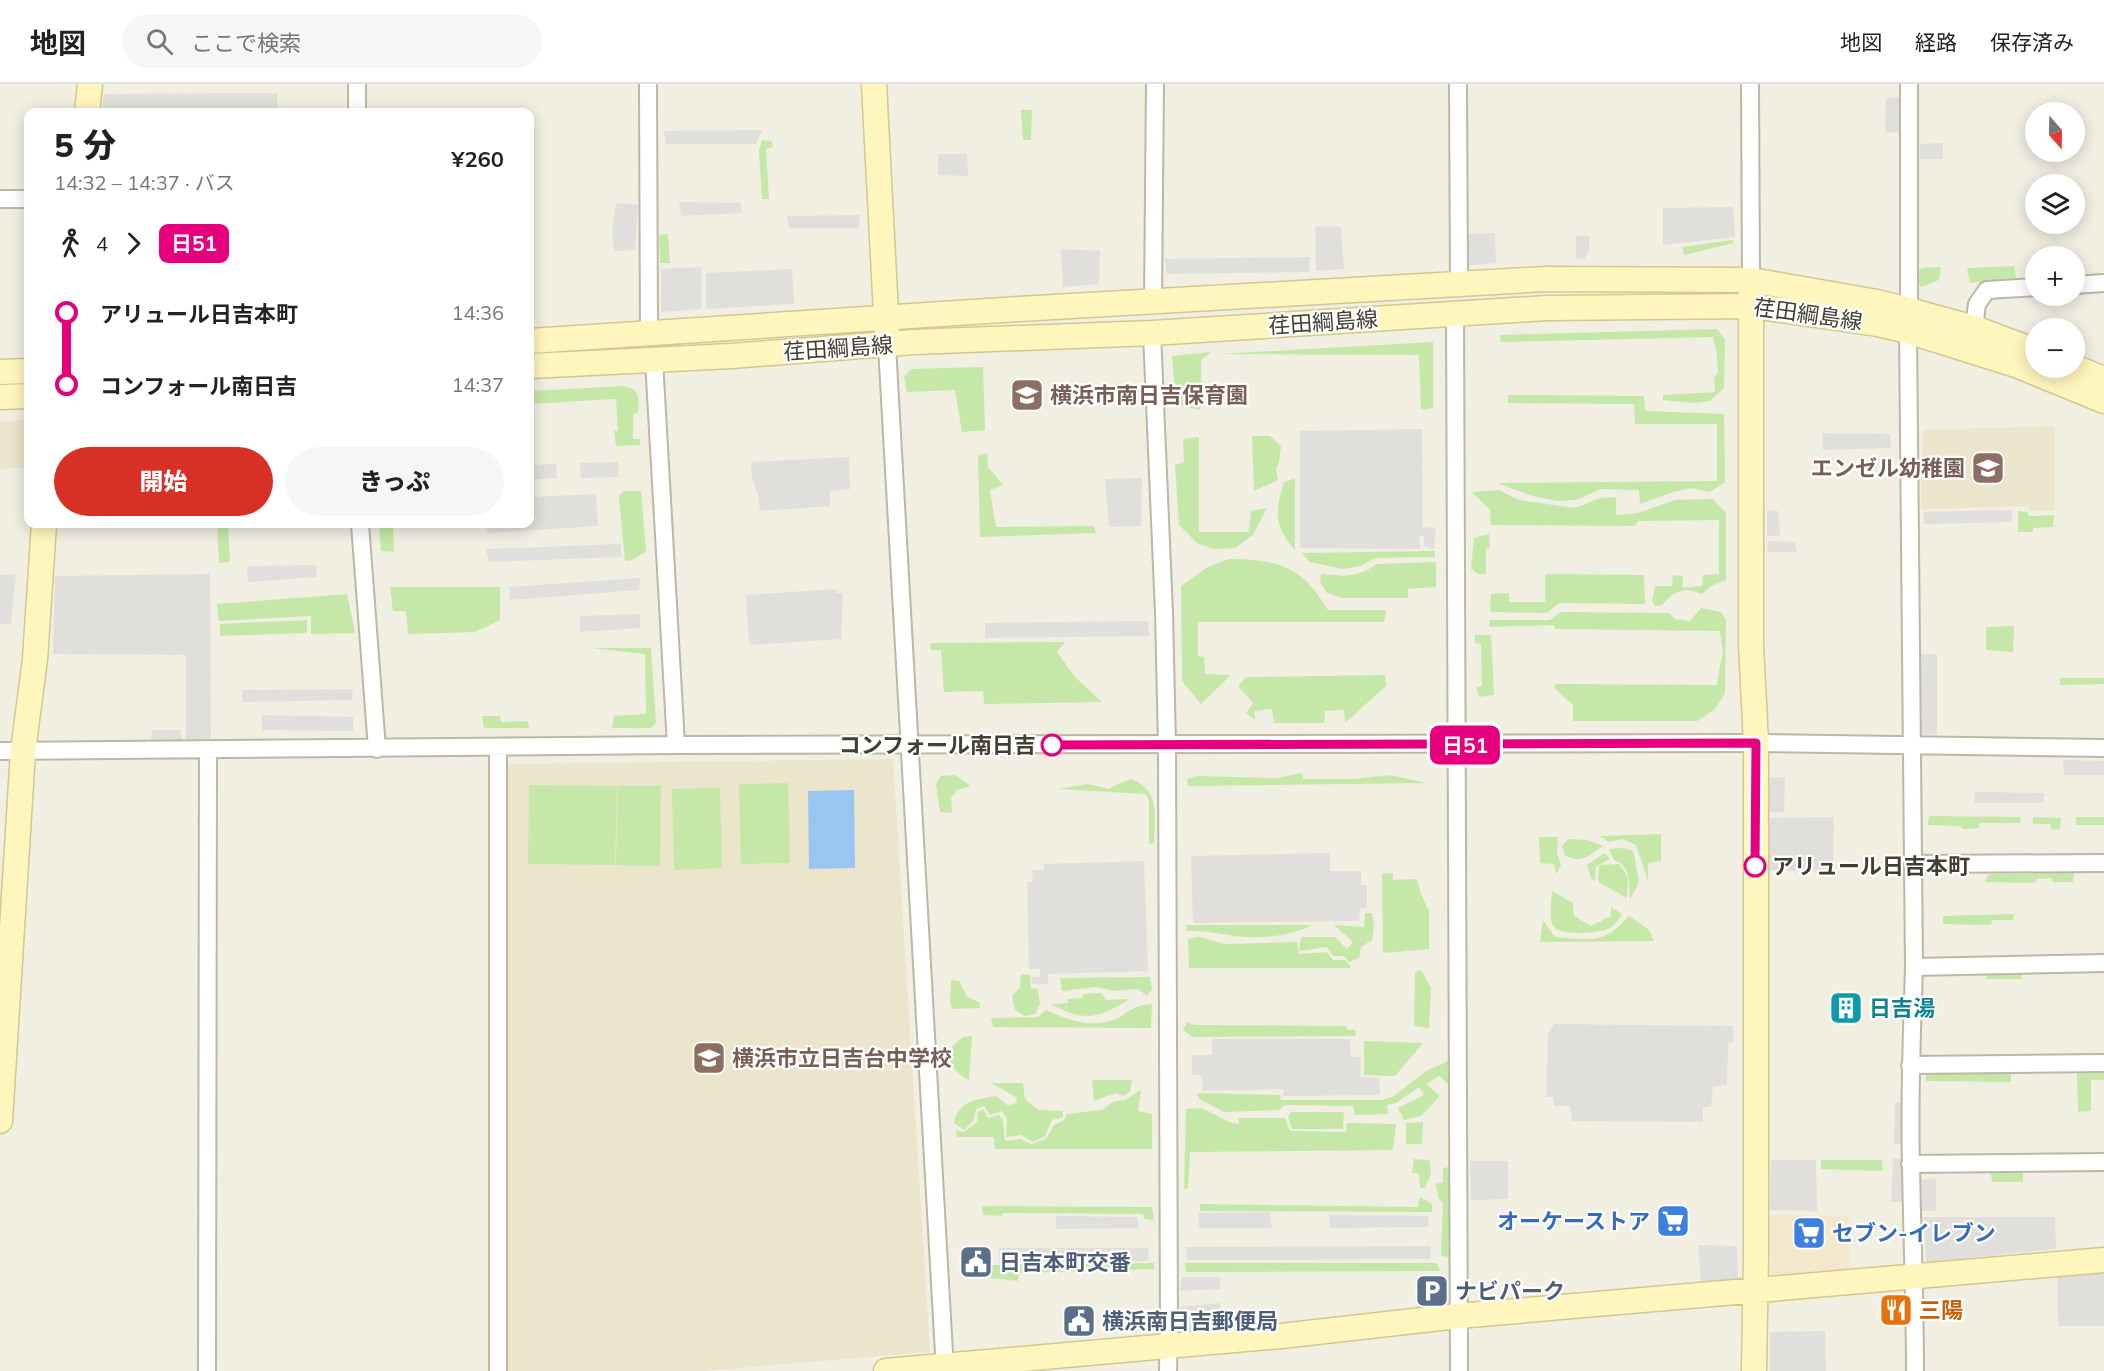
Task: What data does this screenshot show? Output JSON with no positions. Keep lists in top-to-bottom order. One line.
{"streets":{"main road":["荏田綱島線"]},"places":{"school or university":["横浜市南日吉保育園","エンゼル幼稚園","横浜市立日吉台中学校"],"other":["コンフォール南日吉","アリュール日吉本町"],"building":["日吉湯"],"supermarket":["オーケーストア","セブン-イレブン"],"public building":["日吉本町交番","横浜南日吉郵便局"],"parking":["ナビパーク"],"restaurant":["三陽"]},"lines":["bus line 日51"],"north":"bottom","page":{"header":"地図","search":"ここで検索","nav":["地図","経路","保存済み"],"on_map":"日51","map_buttons":["+","−"],"heading":["5 分","14:32 – 14:37 · バス","¥260"],"legs":["4","日51"],"list":[{"name":"アリュール日吉本町","value":"14:36"},{"name":"コンフォール南日吉","value":"14:37"}],"buttons":["開始","きっぷ"]}}
